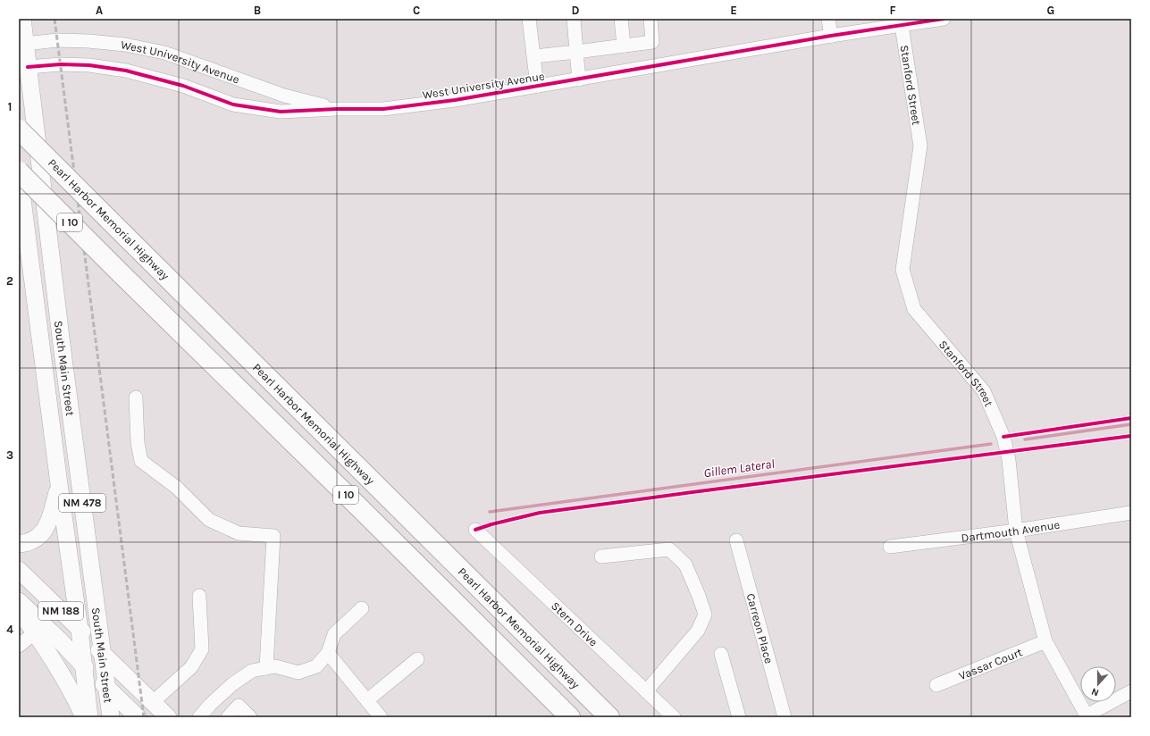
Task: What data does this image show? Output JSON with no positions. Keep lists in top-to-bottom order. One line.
{"streets":{"highway":["Pearl Harbor Memorial Highway","I 10"],"main road":["South Main Street","NM 478","NM 188"],"street":["West University Avenue","Stanford Street","Dartmouth Avenue","Stern Drive","Carreon Place","Vassar Court"]},"crossings":[["West University Avenue","Stanford Street"],["West University Avenue","South Main Street"],["Stanford Street","Dartmouth Avenue"],["Stanford Street","Vassar Court"],["I 10","South Main Street"],["South Main Street","NM 188"]],"water":["Gillem Lateral"],"north":"bottom","grid":{"columns":["A","B","C","D","E","F","G"],"rows":["1","2","3","4"]}}
